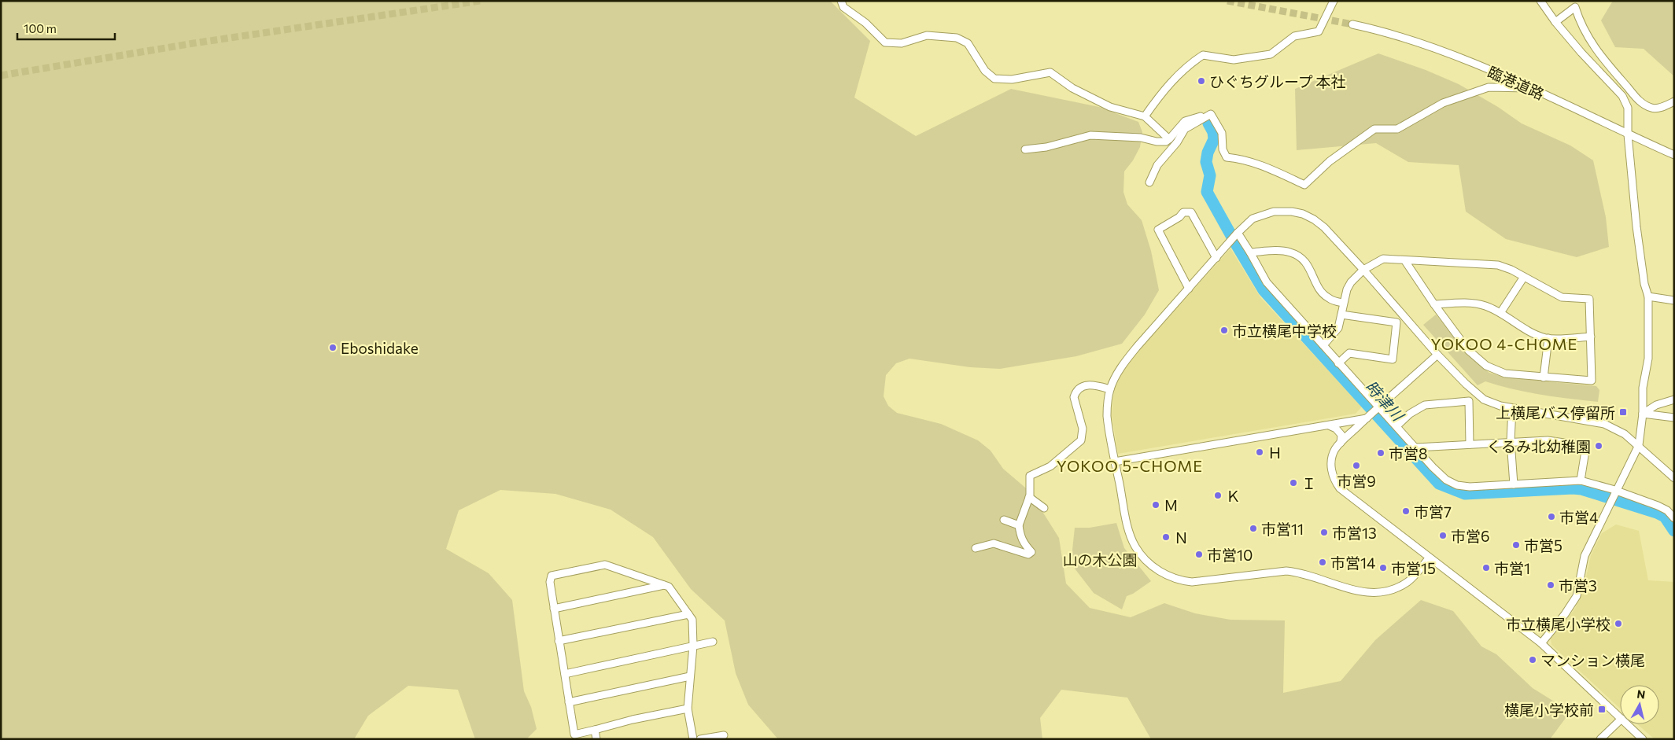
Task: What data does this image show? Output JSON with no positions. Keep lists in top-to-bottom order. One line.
{"streets":{"street":["臨港道路"]},"districts":["YOKOO 4-CHOME","YOKOO 5-CHOME"],"water":["時津川"],"parks":["山の木公園"],"places":{"other":["ひぐちグループ 本社","市立横尾中学校","Eboshidake","くるみ北幼稚園","Ｈ","市営8","市営9","Ｉ","Ｋ","Ｍ","市営7","市営4","市営11","市営13","市営6","Ｎ","市営5","市営10","市営14","市営15","市営1","市営3","市立横尾小学校","マンション横尾"],"transit":["上横尾バス停留所","横尾小学校前"]},"scale_bar":"100 m","north":"top"}
